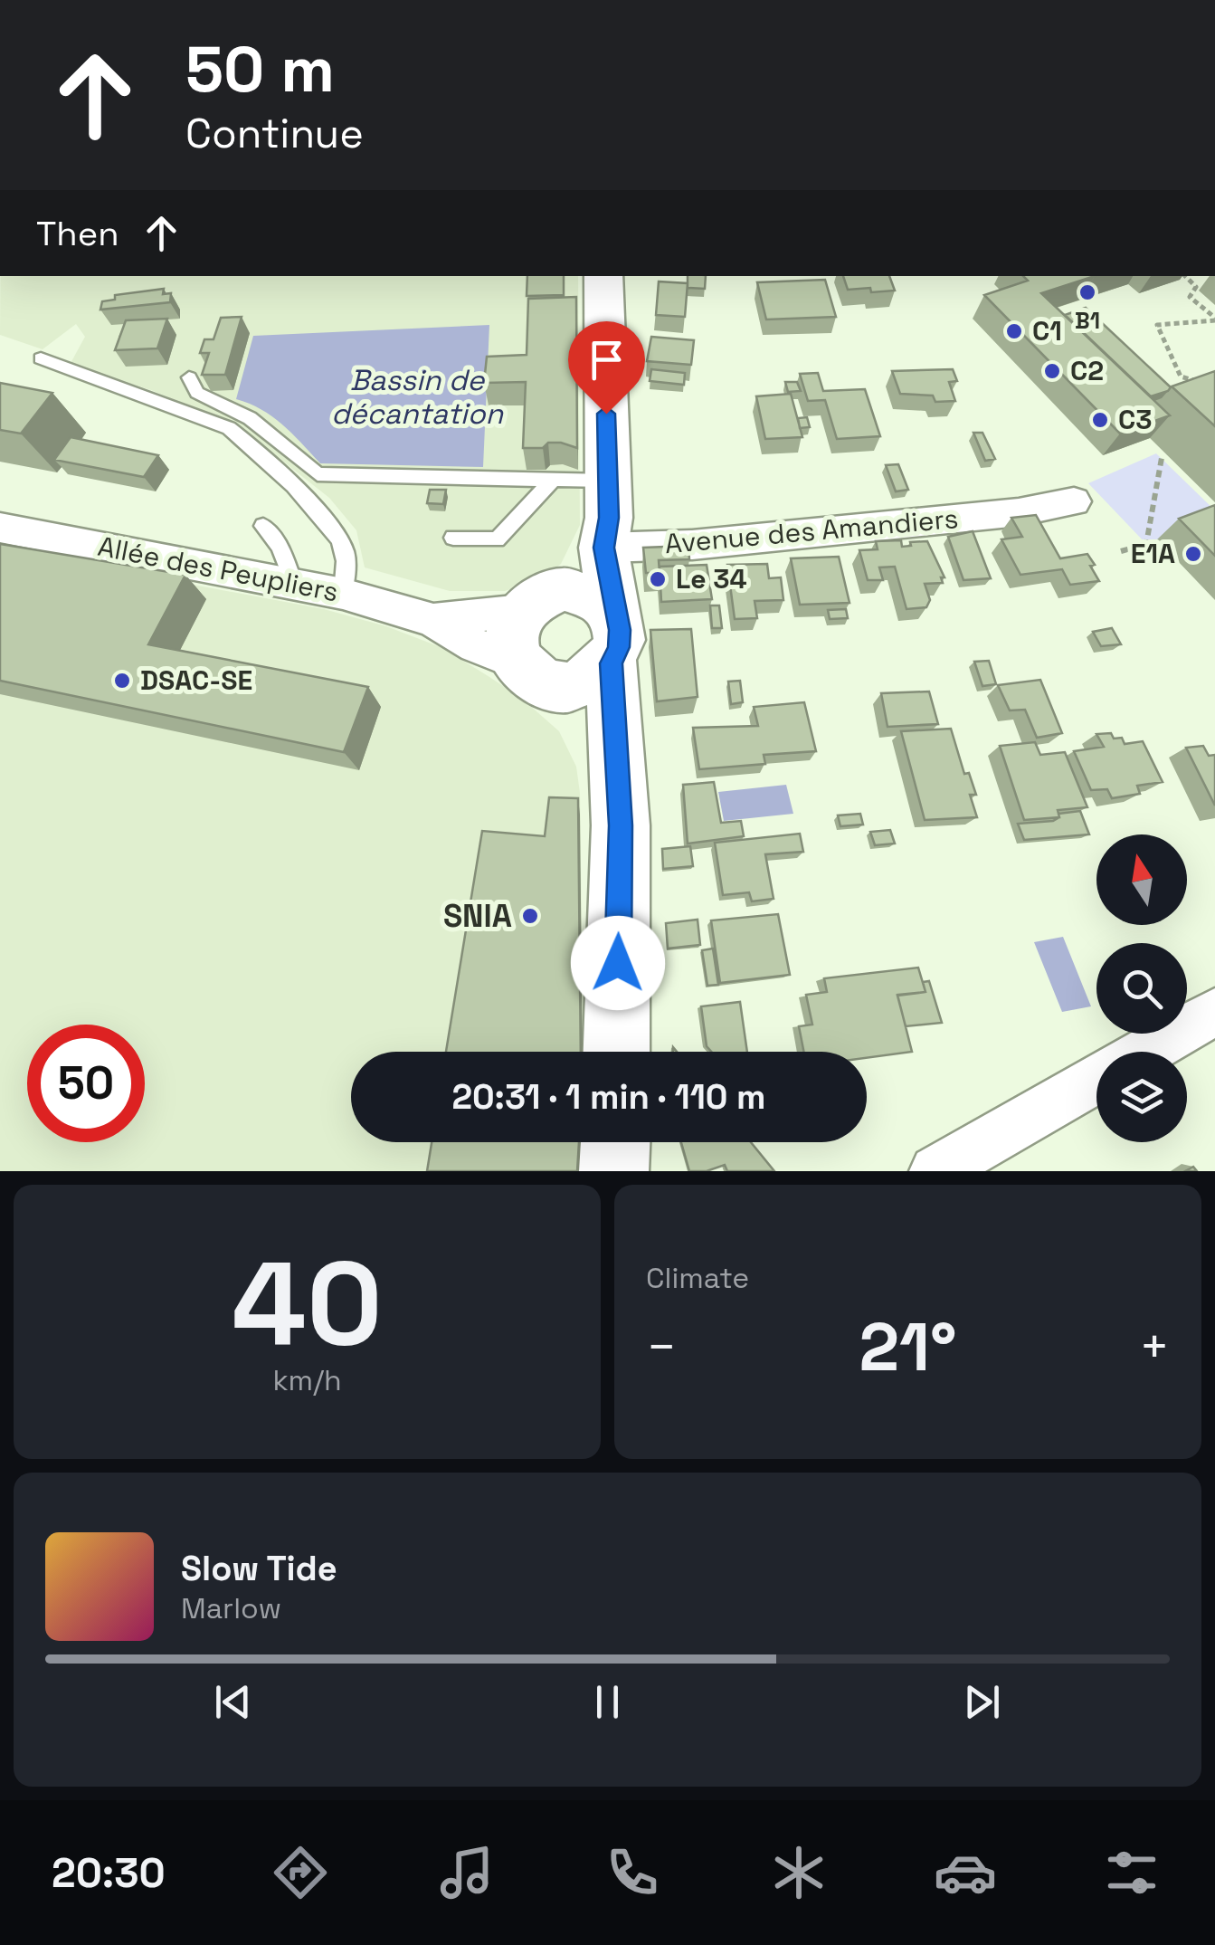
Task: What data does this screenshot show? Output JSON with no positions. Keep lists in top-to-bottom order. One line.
{"streets":{"street":["Avenue des Amandiers","Allée des Peupliers"]},"water":["Bassin de décantation"],"places":["B1","C1","C2","C3","E1A","Le 34","DSAC-SE","SNIA"],"north":"top","page":{"turn":["50 m","Continue"],"then":"Then","limit":"50","trip":"20:31 · 1 min · 110 m","tile":[["40","km/h"],"Climate"],"heat":["−","21°","+"],"song":["Slow Tide","Marlow"],"tabs":"20:30"}}
